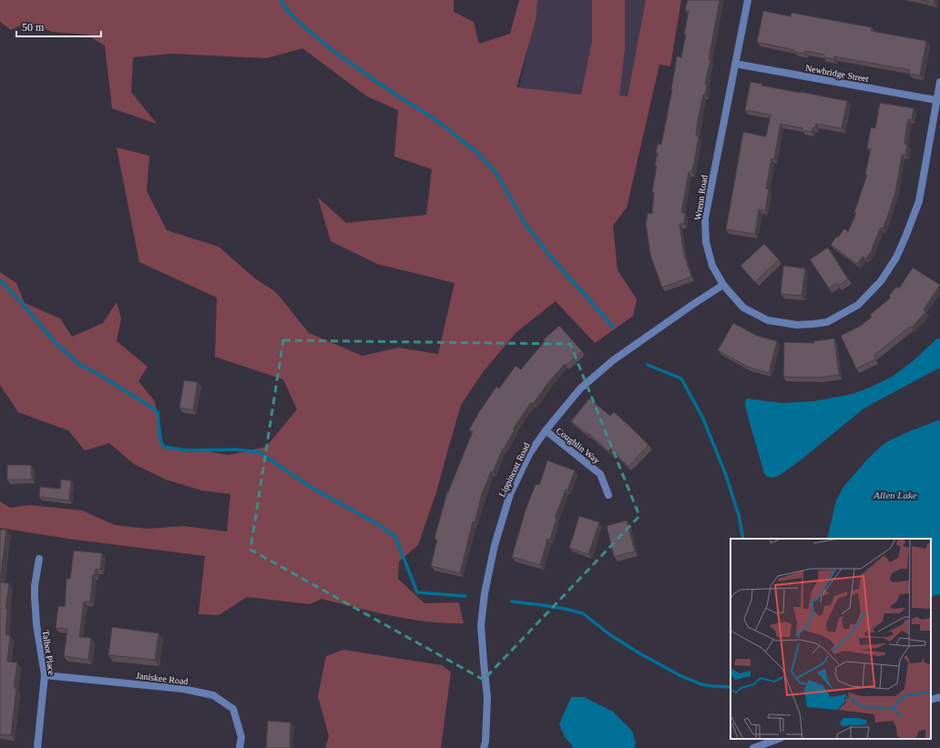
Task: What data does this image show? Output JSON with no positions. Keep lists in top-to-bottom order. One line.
{"streets":{"street":["Newbridge Street","Wrenn Road","Coughlin Way","Lippincott Road","Talbot Place","Janiskee Road"]},"crossings":[["Newbridge Street","Wrenn Road"],["Wrenn Road","Lippincott Road"],["Coughlin Way","Lippincott Road"],["Talbot Place","Janiskee Road"]],"water":["Allen Lake"],"scale_bar":"50 m"}
